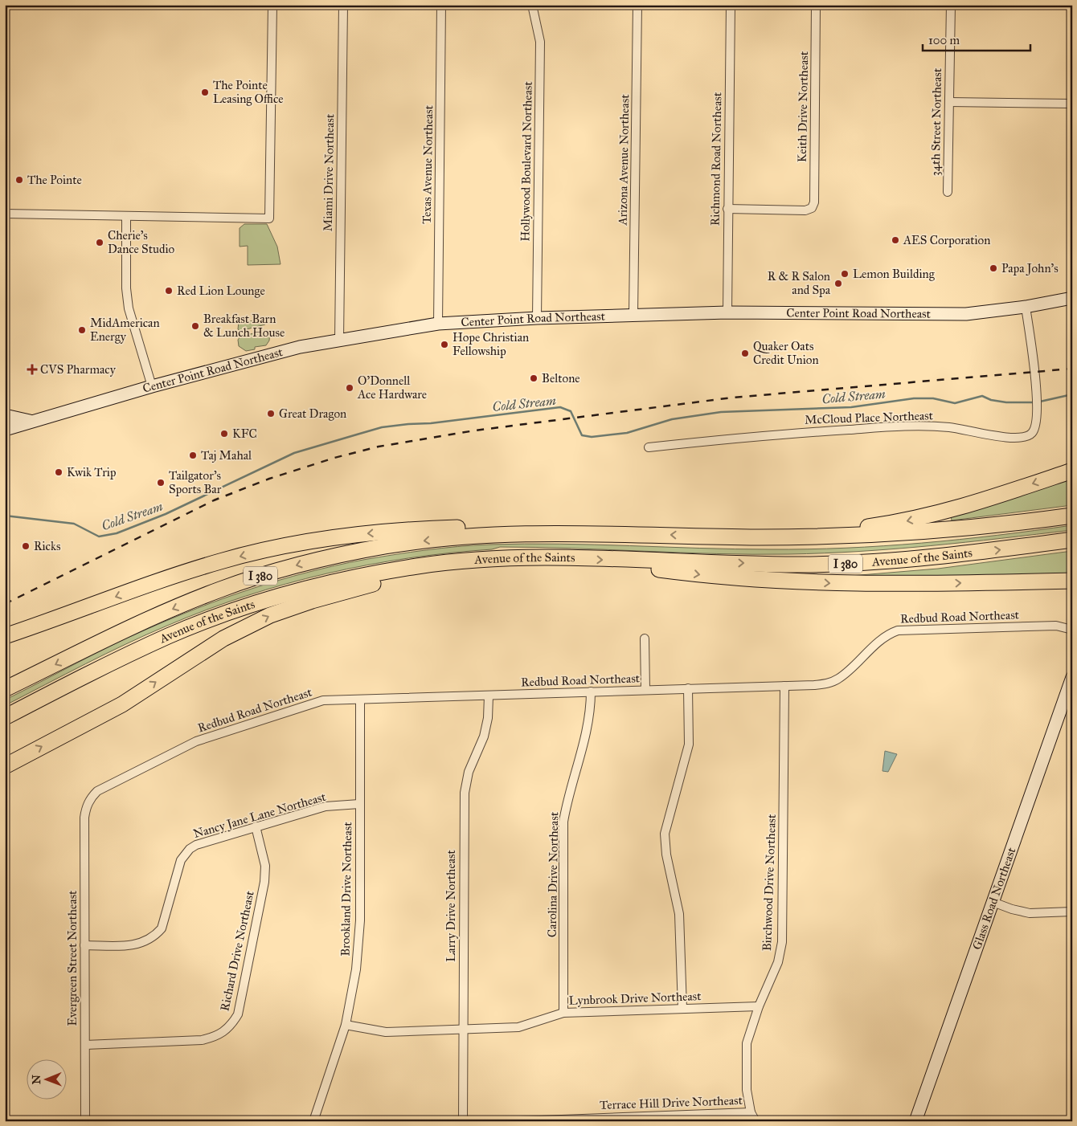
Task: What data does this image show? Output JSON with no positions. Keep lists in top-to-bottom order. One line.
{"streets":{"highway":["Avenue of the Saints","I 380"],"main road":["Center Point Road Northeast","Glass Road Northeast"],"street":["Keith Drive Northeast","34th Street Northeast","Richmond Road Northeast","Arizona Avenue Northeast","Hollywood Boulevard Northeast","Texas Avenue Northeast","Miami Drive Northeast","McCloud Place Northeast","Redbud Road Northeast","Nancy Jane Lane Northeast","Carolina Drive Northeast","Birchwood Drive Northeast","Brookland Drive Northeast","Larry Drive Northeast","Richard Drive Northeast","Evergreen Street Northeast","Lynbrook Drive Northeast","Terrace Hill Drive Northeast"]},"crossings":[["Keith Drive Northeast","Richmond Road Northeast"],["Richmond Road Northeast","Center Point Road Northeast"],["Arizona Avenue Northeast","Center Point Road Northeast"],["Hollywood Boulevard Northeast","Center Point Road Northeast"],["Texas Avenue Northeast","Center Point Road Northeast"],["Miami Drive Northeast","Center Point Road Northeast"],["Center Point Road Northeast","McCloud Place Northeast"],["Redbud Road Northeast","Carolina Drive Northeast"],["Redbud Road Northeast","Birchwood Drive Northeast"],["Redbud Road Northeast","Brookland Drive Northeast"],["Redbud Road Northeast","Larry Drive Northeast"],["Redbud Road Northeast","Evergreen Street Northeast"],["Nancy Jane Lane Northeast","Brookland Drive Northeast"],["Nancy Jane Lane Northeast","Richard Drive Northeast"],["Nancy Jane Lane Northeast","Evergreen Street Northeast"],["Carolina Drive Northeast","Lynbrook Drive Northeast"],["Birchwood Drive Northeast","Lynbrook Drive Northeast"],["Birchwood Drive Northeast","Terrace Hill Drive Northeast"],["Brookland Drive Northeast","Lynbrook Drive Northeast"],["Larry Drive Northeast","Lynbrook Drive Northeast"],["Richard Drive Northeast","Evergreen Street Northeast"]],"water":["Cold Stream"],"places":{"other":["The Pointe Leasing Office","The Pointe","AES Corporation","Cherie's Dance Studio","Papa John's","Lemon Building","R & R Salon and Spa","Red Lion Lounge","Breakfast Barn & Lunch House","MidAmerican Energy","Hope Christian Fellowship","Quaker Oats Credit Union","Beltone","O'Donnell Ace Hardware","Great Dragon","KFC","Taj Mahal","Kwik Trip","Tailgator's Sports Bar","Ricks"],"health":["CVS Pharmacy"]},"scale_bar":"100 m","north":"left"}
